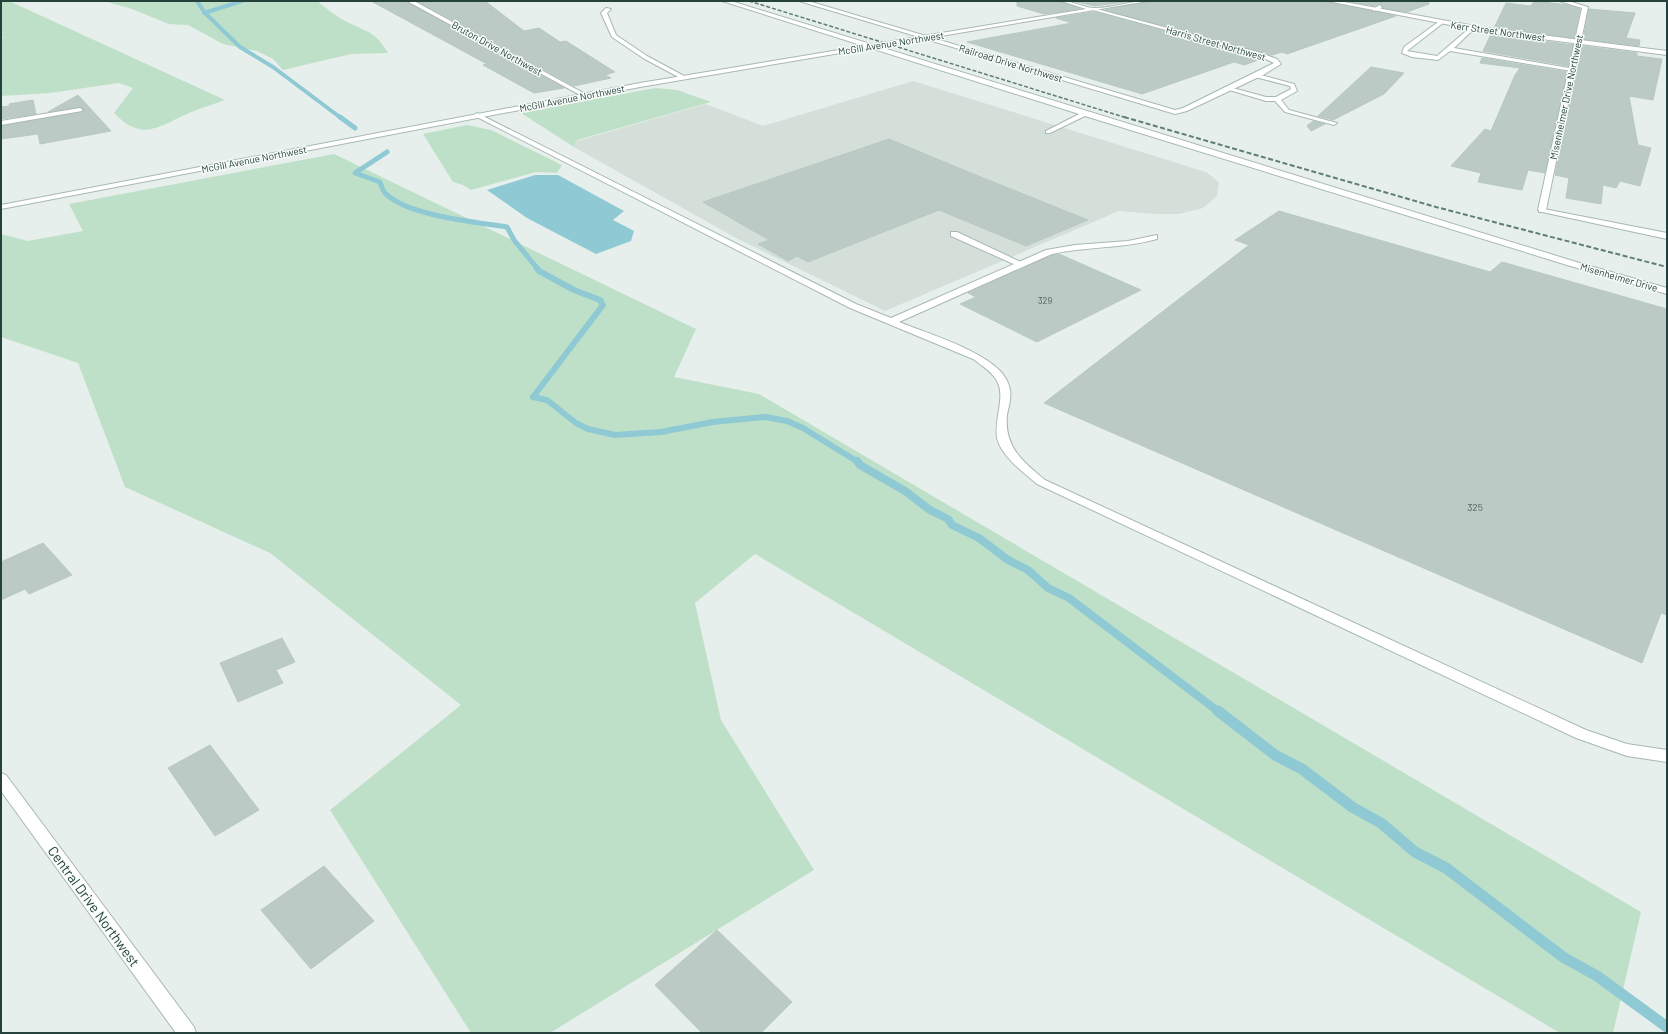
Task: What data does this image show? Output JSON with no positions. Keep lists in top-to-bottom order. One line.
{"streets":{"street":["Kerr Street Northwest","McGill Avenue Northwest","Harris Street Northwest","Bruton Drive Northwest","Railroad Drive Northwest","Misenheimer Drive Northwest","Misenheimer Drive","Central Drive Northwest"]},"crossings":[["Kerr Street Northwest","Misenheimer Drive Northwest"],["McGill Avenue Northwest","Harris Street Northwest"],["McGill Avenue Northwest","Bruton Drive Northwest"],["McGill Avenue Northwest","Railroad Drive Northwest"],["McGill Avenue Northwest","Misenheimer Drive"],["Harris Street Northwest","Railroad Drive Northwest"]],"house_numbers":["329","325"]}
